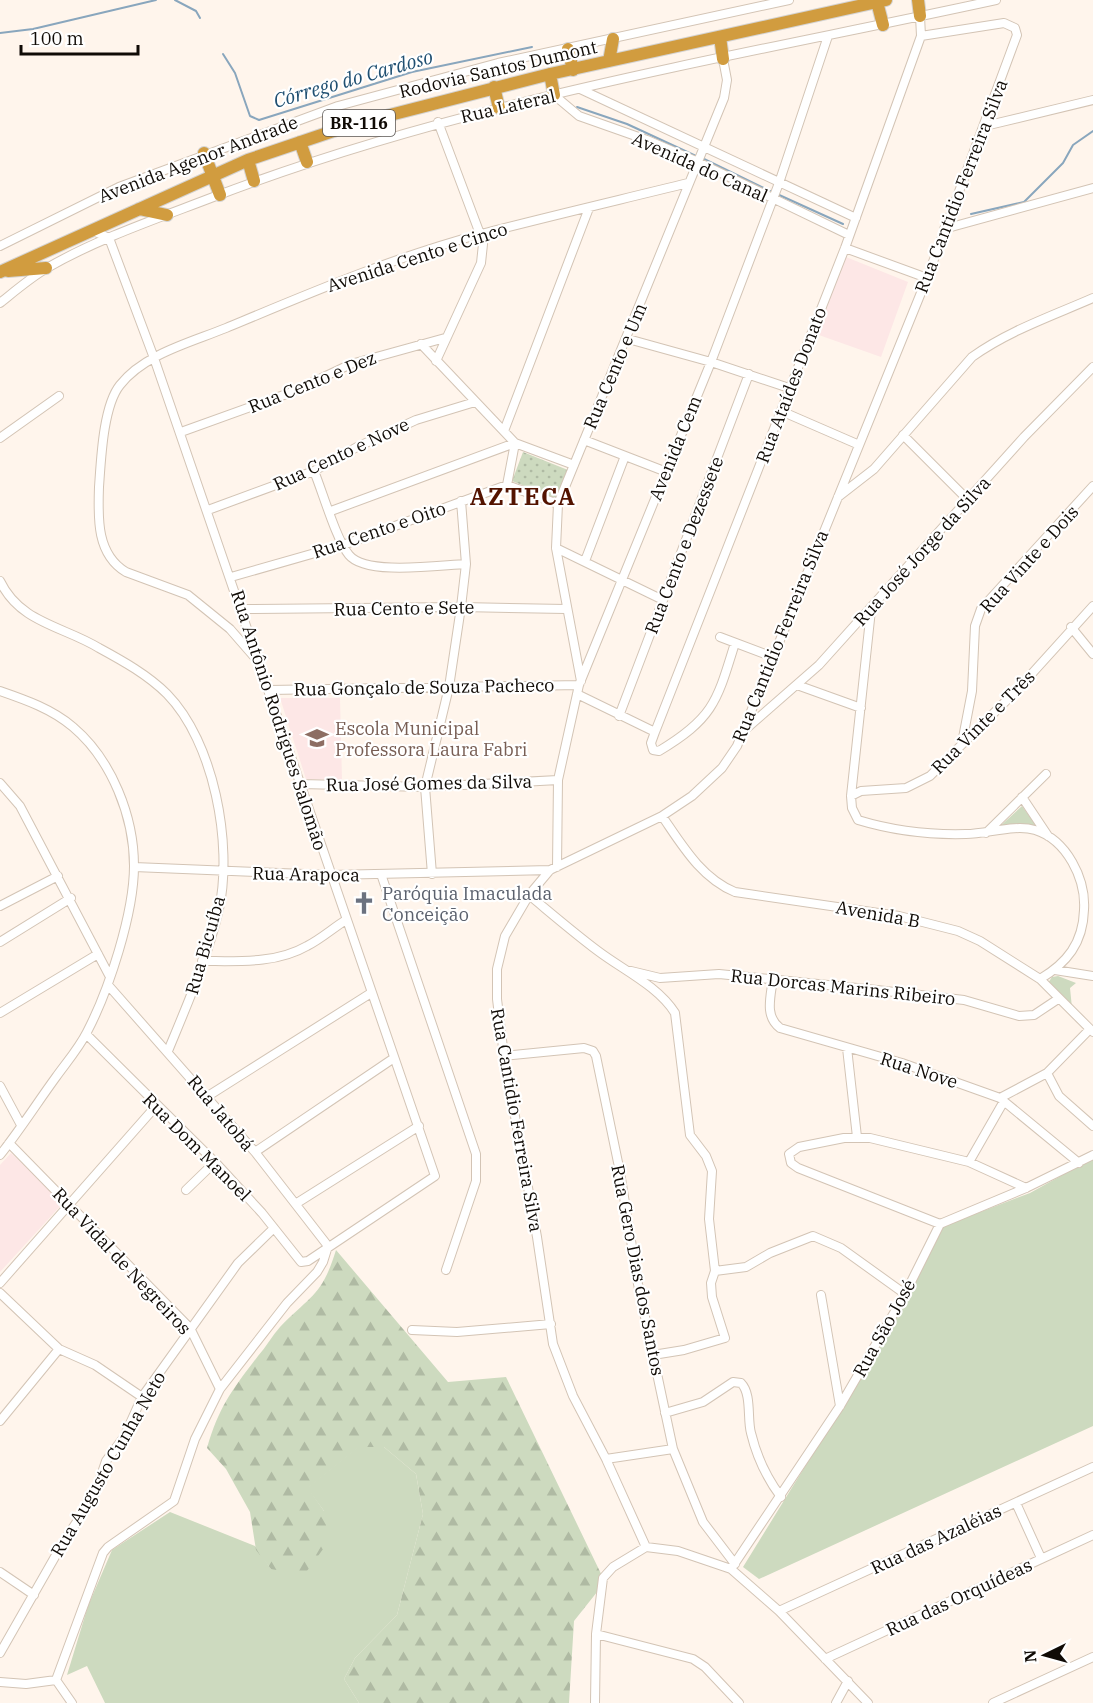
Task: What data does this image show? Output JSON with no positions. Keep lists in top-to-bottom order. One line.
{"streets":{"highway":["Rodovia Santos Dumont","BR-116"],"street":["Rua Lateral","Avenida Agenor Andrade","Avenida do Canal","Rua Cantidio Ferreira Silva","Avenida Cento e Cinco","Rua Cento e Um","Rua Cento e Dez","Rua Ataídes Donato","Avenida Cem","Rua Cento e Nove","Rua Cento e Oito","Rua Cento e Dezessete","Rua José Jorge da Silva","Rua Vinte e Dois","Rua Cento e Sete","Rua Gonçalo de Souza Pacheco","Rua Antônio Rodrigues Salomão","Rua Vinte e Três","Rua José Gomes da Silva","Rua Arapoca","Avenida B","Rua Bicuíba","Rua Dorcas Marins Ribeiro","Rua Nove","Rua Jatobá","Rua Dom Manoel","Rua Vidal de Negreiros","Rua Gero Dias dos Santos","Rua São José","Rua Augusto Cunha Neto","Rua das Azaléias","Rua das Orquídeas"]},"crossings":[["Rua Lateral","Avenida do Canal"],["Rua Lateral","Rua Cento e Um"],["Rua Lateral","Rua Ataídes Donato"],["Rua Lateral","Avenida Cem"],["Rua Lateral","Rua Antônio Rodrigues Salomão"],["Avenida do Canal","Rua Cento e Um"],["Avenida do Canal","Rua Ataídes Donato"],["Avenida do Canal","Avenida Cem"],["Rua Cantidio Ferreira Silva","Rua Ataídes Donato"],["Rua Cantidio Ferreira Silva","Avenida Cem"],["Rua Cantidio Ferreira Silva","Rua José Jorge da Silva"],["Rua Cantidio Ferreira Silva","Rua Arapoca"],["Rua Cantidio Ferreira Silva","Avenida B"],["Rua Cantidio Ferreira Silva","Rua Gero Dias dos Santos"],["Avenida Cento e Cinco","Rua Cento e Um"],["Avenida Cento e Cinco","Rua Antônio Rodrigues Salomão"],["Rua Cento e Um","Avenida Cem"],["Rua Cento e Um","Rua Cento e Sete"],["Rua Cento e Um","Rua Gonçalo de Souza Pacheco"],["Rua Cento e Dez","Rua Antônio Rodrigues Salomão"],["Avenida Cem","Rua Gonçalo de Souza Pacheco"],["Avenida Cem","Rua José Gomes da Silva"],["Avenida Cem","Rua Arapoca"],["Rua Cento e Nove","Rua Antônio Rodrigues Salomão"],["Rua Cento e Oito","Rua Antônio Rodrigues Salomão"],["Rua Vinte e Dois","Rua Vinte e Três"],["Rua Cento e Sete","Rua Antônio Rodrigues Salomão"],["Rua Gonçalo de Souza Pacheco","Rua Antônio Rodrigues Salomão"],["Rua Antônio Rodrigues Salomão","Rua José Gomes da Silva"],["Rua Antônio Rodrigues Salomão","Rua Arapoca"],["Rua Antônio Rodrigues Salomão","Rua Jatobá"],["Rua Antônio Rodrigues Salomão","Rua Dom Manoel"],["Rua Arapoca","Rua Bicuíba"],["Avenida B","Rua Dorcas Marins Ribeiro"],["Rua Bicuíba","Rua Jatobá"],["Rua Dorcas Marins Ribeiro","Rua Nove"],["Rua Dom Manoel","Rua Augusto Cunha Neto"],["Rua Vidal de Negreiros","Rua Augusto Cunha Neto"],["Rua Gero Dias dos Santos","Rua São José"]],"districts":["AZTECA"],"water":["Córrego do Cardoso"],"places":{"school or university":["Escola Municipal Professora Laura Fabri"],"church":["Paróquia Imaculada Conceição"]},"scale_bar":"100 m","north":"left"}
